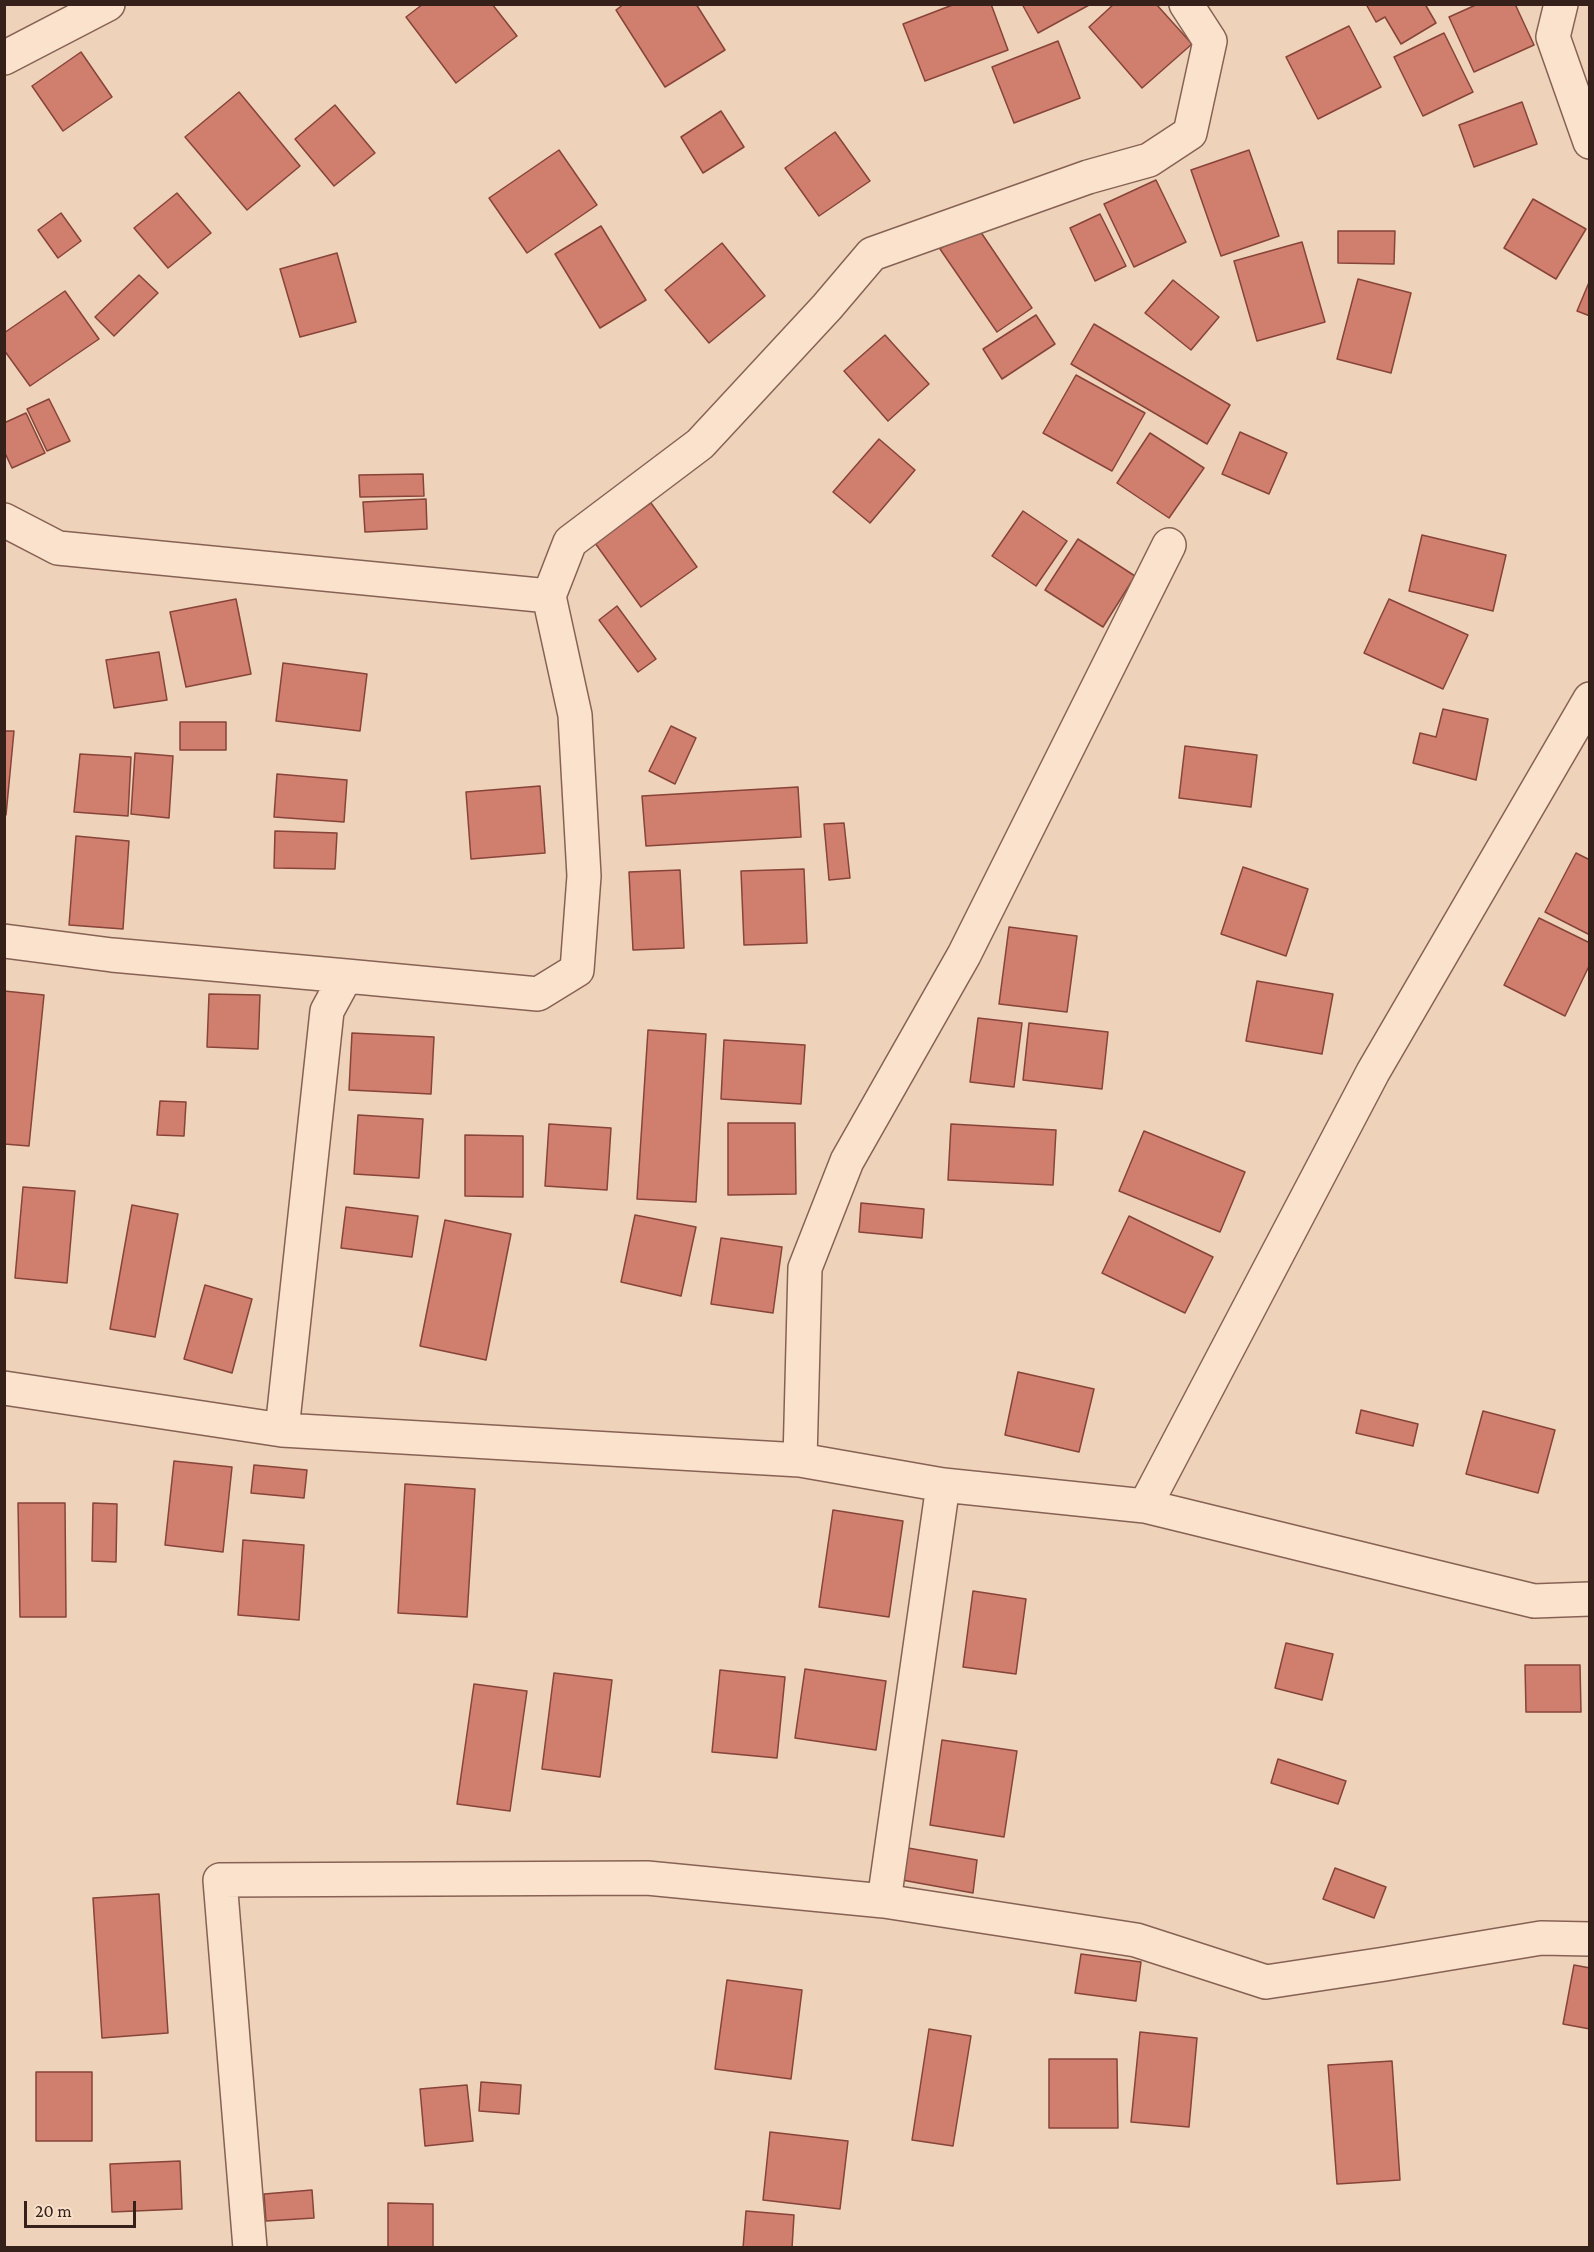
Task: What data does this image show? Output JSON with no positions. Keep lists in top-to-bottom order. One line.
{"scale_bar":"20 m"}
